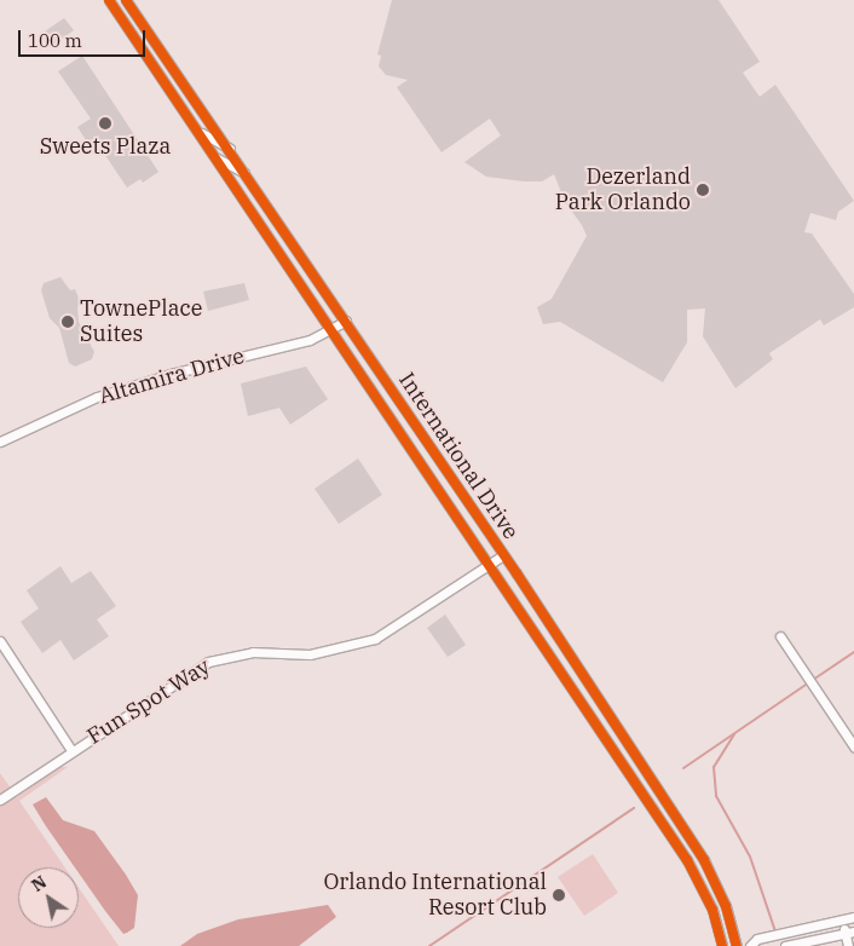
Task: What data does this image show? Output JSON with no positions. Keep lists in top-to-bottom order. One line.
{"streets":{"street":["Altamira Drive","International Drive","Fun Spot Way"]},"crossings":[["Altamira Drive","International Drive"],["International Drive","Fun Spot Way"]],"places":["Sweets Plaza","Dezerland Park Orlando","TownePlace Suites","Orlando International Resort Club"],"scale_bar":"100 m","north":"top left"}
